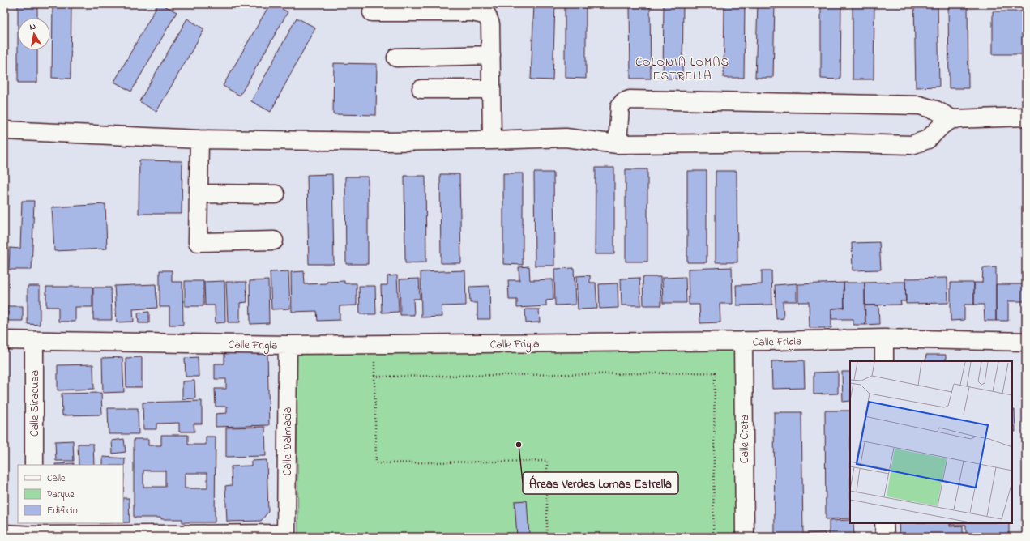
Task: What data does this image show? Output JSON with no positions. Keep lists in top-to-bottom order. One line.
{"streets":{"street":["Calle Frigia","Calle Siracusa","Calle Creta","Calle Dalmacia"]},"crossings":[["Calle Frigia","Calle Siracusa"],["Calle Frigia","Calle Creta"],["Calle Frigia","Calle Dalmacia"]],"districts":["COLONIA LOMAS ESTRELLA"],"places":["Áreas Verdes Lomas Estrella"],"legend":["Calle","Parque","Edificio"],"north":"top"}
